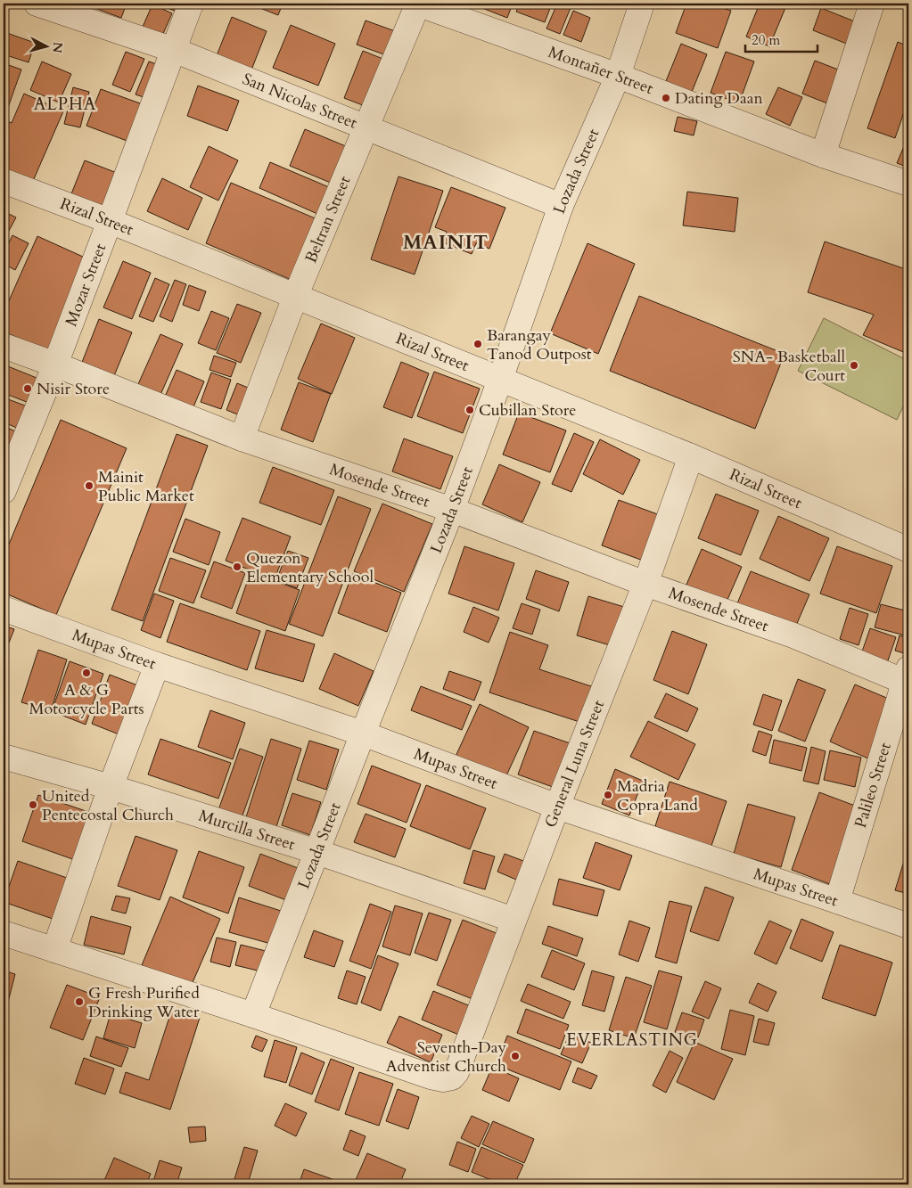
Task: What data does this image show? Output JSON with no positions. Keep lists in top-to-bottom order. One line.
{"streets":{"street":["Montañer Street","San Nicolas Street","Lozada Street","Rizal Street","Beltran Street","Mozar Street","Mosende Street","Mupas Street","General Luna Street","Palileo Street","Murcilla Street"]},"crossings":[["Montañer Street","Lozada Street"],["Montañer Street","Beltran Street"],["San Nicolas Street","Lozada Street"],["San Nicolas Street","Beltran Street"],["San Nicolas Street","Mozar Street"],["Lozada Street","Rizal Street"],["Lozada Street","Mosende Street"],["Lozada Street","Mupas Street"],["Lozada Street","General Luna Street"],["Lozada Street","Murcilla Street"],["Rizal Street","Beltran Street"],["Rizal Street","Mozar Street"],["Rizal Street","General Luna Street"],["Beltran Street","Mosende Street"],["Mozar Street","Mosende Street"],["Mosende Street","General Luna Street"],["Mosende Street","Palileo Street"],["Mupas Street","General Luna Street"],["Mupas Street","Palileo Street"],["General Luna Street","Murcilla Street"]],"districts":["ALPHA","MAINIT","EVERLASTING"],"places":["Dating Daan","Barangay Tanod Outpost","SNA- Basketball Court","Nisir Store","Cubillan Store","Mainit Public Market","Quezon Elementary School","A & G Motorcycle Parts","Madria Copra Land","United Pentecostal Church","G Fresh Purified Drinking Water","Seventh-Day Adventist Church"],"scale_bar":"20 m","north":"right"}
